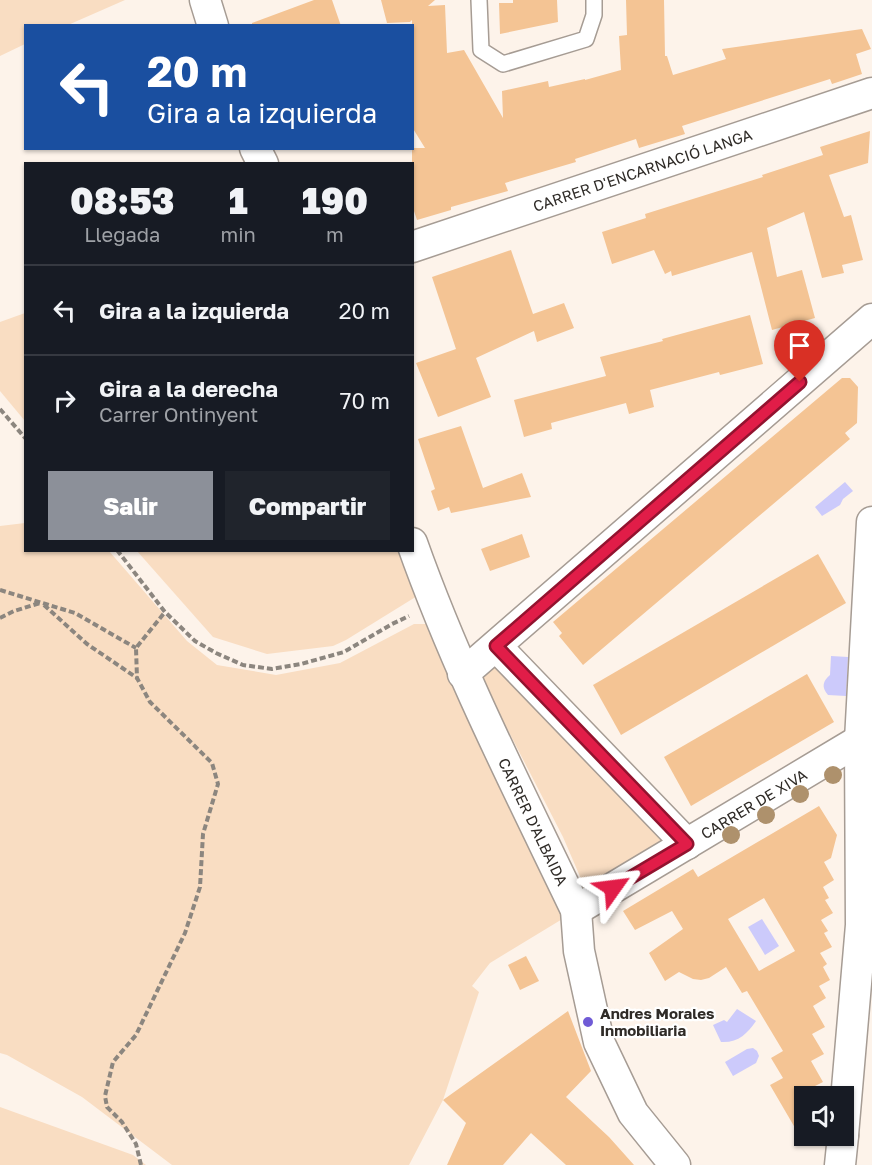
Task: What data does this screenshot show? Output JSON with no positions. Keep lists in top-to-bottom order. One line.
{"streets":{"street":["CARRER D'ENCARNACIÓ LANGA","CARRER DE XIVA","CARRER D'ALBAIDA"]},"crossings":[["CARRER DE XIVA","CARRER D'ALBAIDA"]],"places":["Andres Morales Inmobiliaria"],"page":{"turn":["20 m","Gira a la izquierda"],"eta":["08:53","Llegada","1","min","190","m"],"list":[{"name":"Gira a la izquierda","value":"20 m"},{"name":"Gira a la derecha","note":"Carrer Ontinyent","value":"70 m"}],"buttons":["Salir","Compartir"]}}
